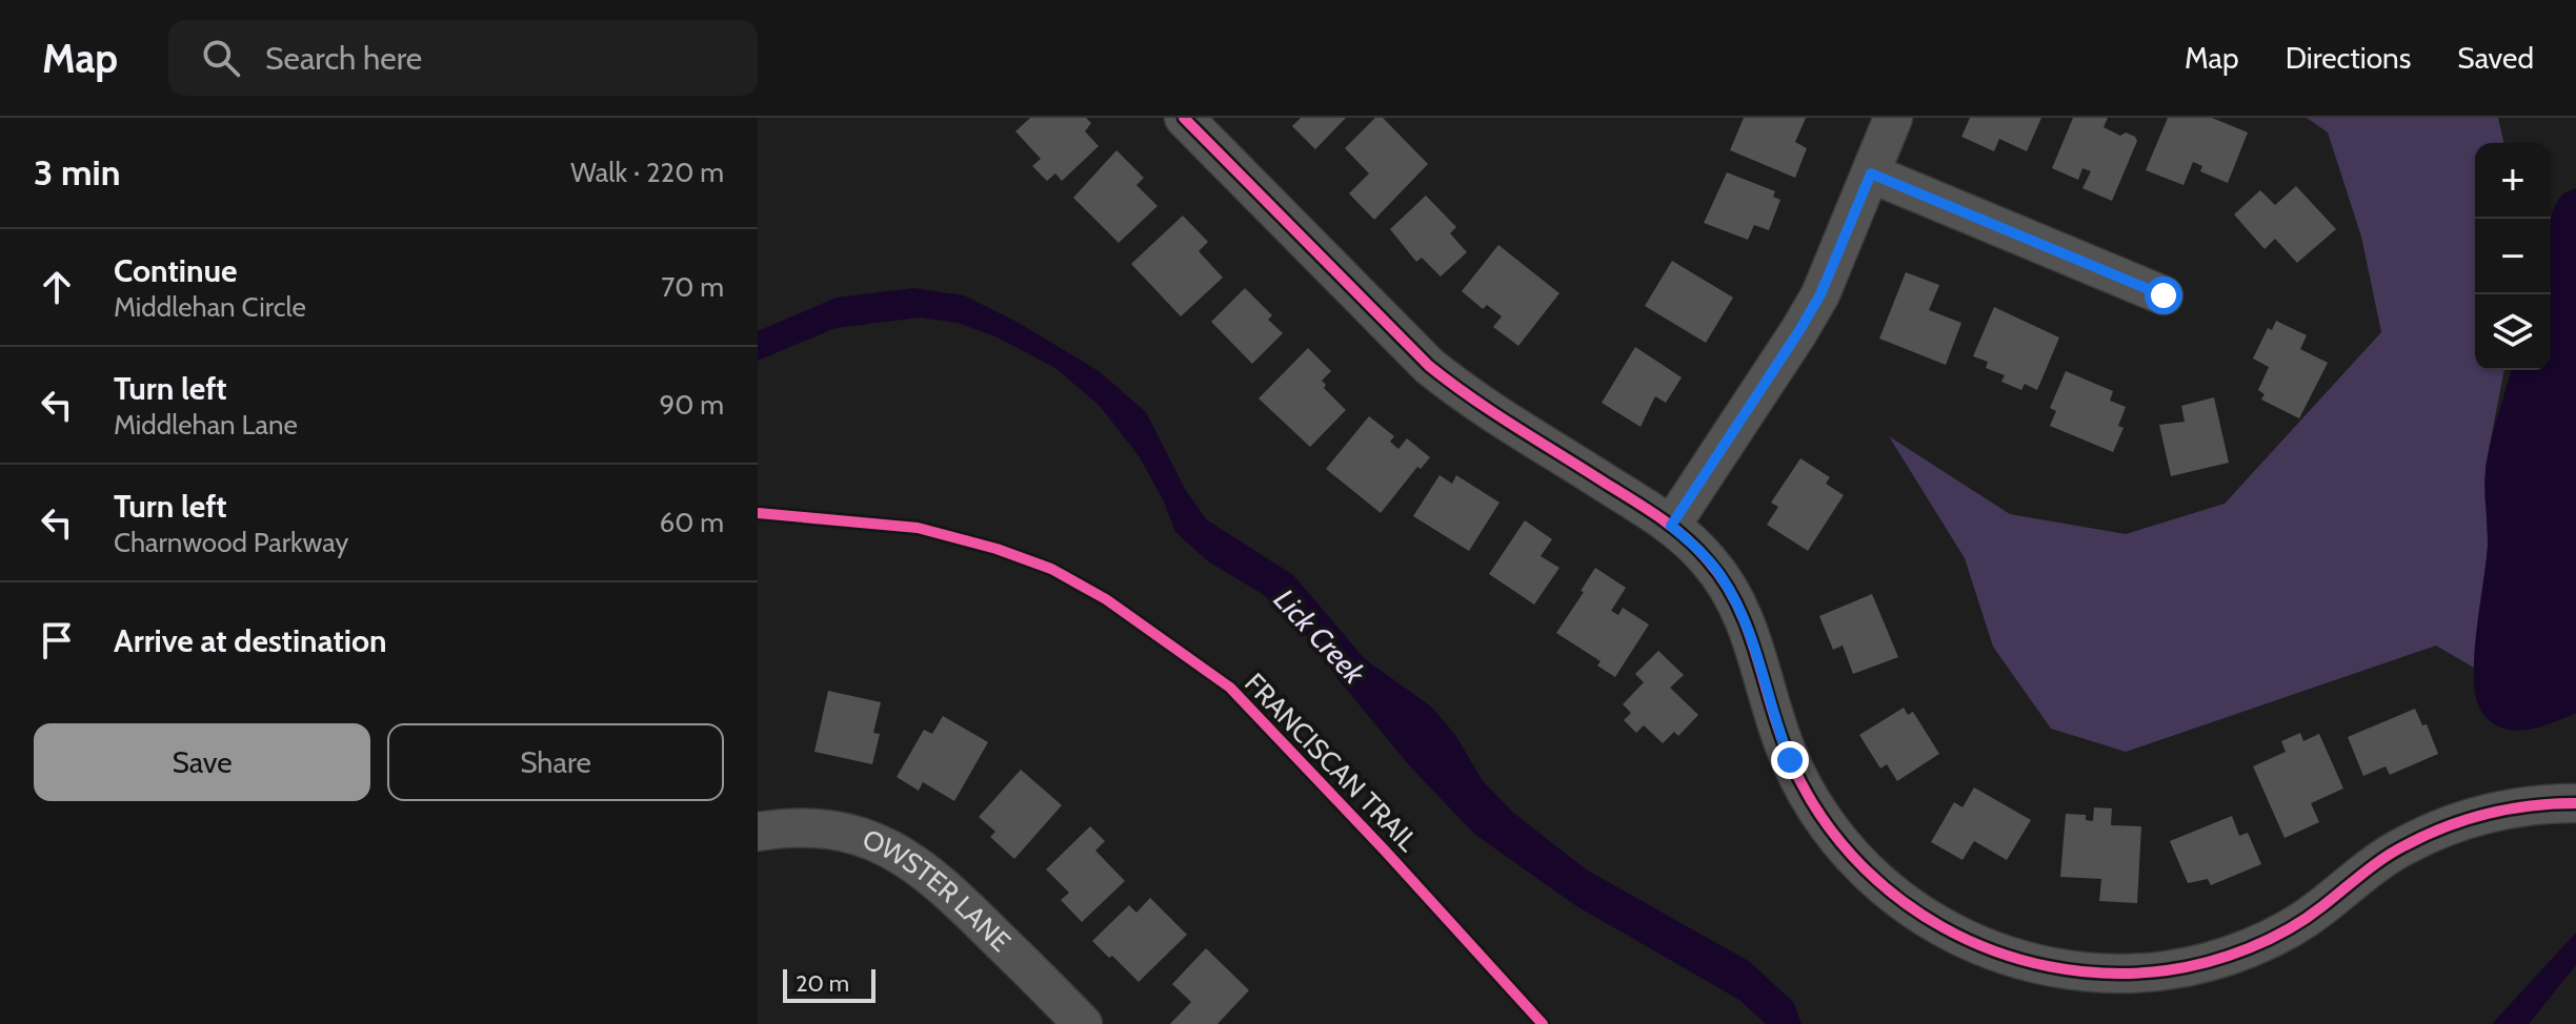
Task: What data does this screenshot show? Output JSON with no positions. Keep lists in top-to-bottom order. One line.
{"streets":{"street":["OWSTER LANE"],"cycle path":["FRANCISCAN TRAIL"]},"water":["Lick Creek"],"scale_bar":"20 m","page":{"header":"Map","search":"Search here","nav":["Map","Directions","Saved"],"heading":["3 min","Walk · 220 m"],"map_buttons":["+","−"],"list":[["Continue","Middlehan Circle","70 m"],["Turn left","Middlehan Lane","90 m"],["Turn left","Charnwood Parkway","60 m"],"Arrive at destination"],"buttons":["Save","Share"],"scale":"20 m"}}
